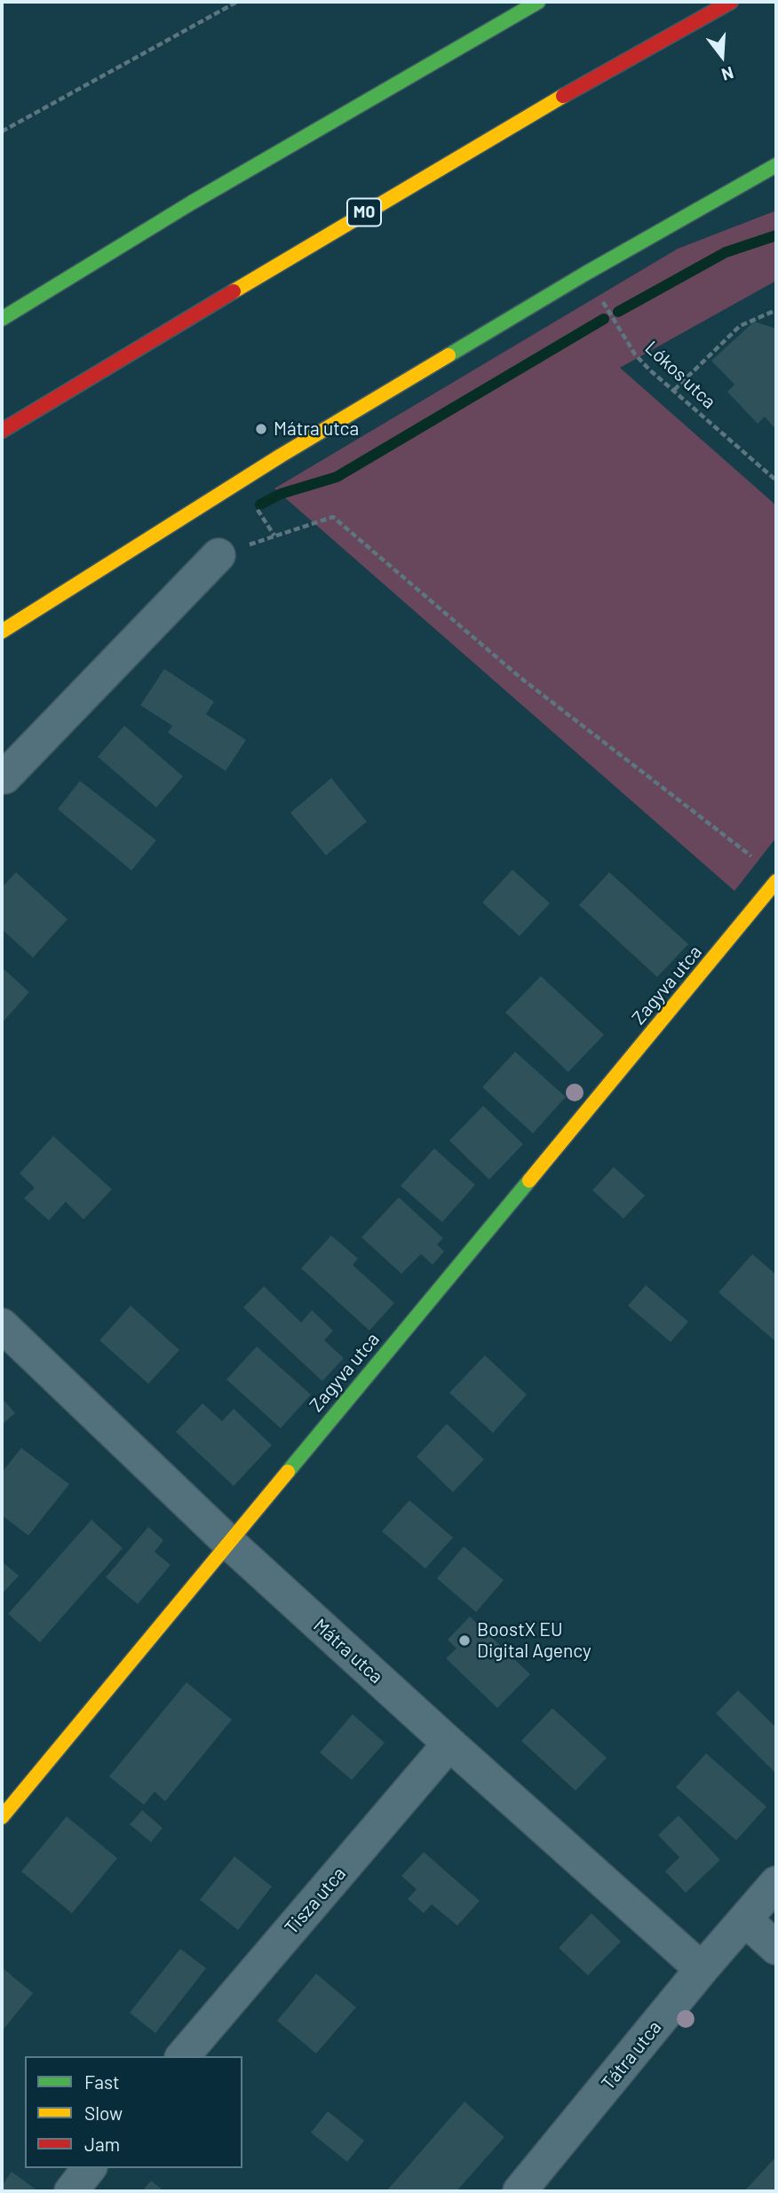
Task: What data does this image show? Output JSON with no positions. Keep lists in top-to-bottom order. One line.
{"streets":{"main road":["M0","Zagyva utca"],"street":["Mátra utca","Tisza utca","Tátra utca"],"path":["Lókos utca"]},"crossings":[["Zagyva utca","Mátra utca"],["Mátra utca","Tisza utca"],["Mátra utca","Tátra utca"]],"places":["Mátra utca","BoostX EU Digital Agency"],"legend":["Fast","Slow","Jam"],"north":"bottom"}
